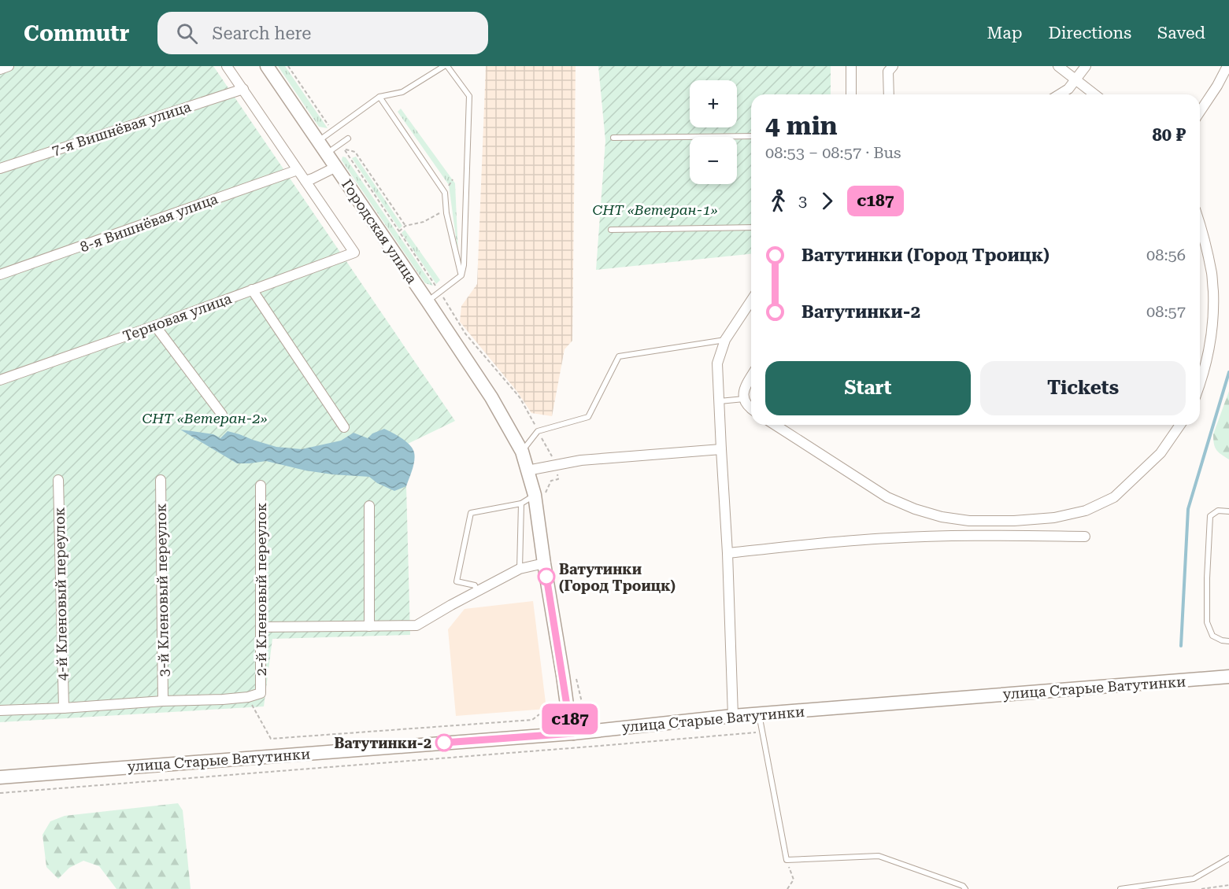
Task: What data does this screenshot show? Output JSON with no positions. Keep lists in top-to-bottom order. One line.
{"streets":{"main road":["Городская улица","улица Старые Ватутинки"],"street":["7-я Вишнёвая улица","8-я Вишнёвая улица","Терновая улица","2-й Кленовый переулок","3-й Кленовый переулок","4-й Кленовый переулок"]},"crossings":[["Городская улица","улица Старые Ватутинки"]],"parks":["СНТ «Ветеран-1»","СНТ «Ветеран-2»"],"places":["Ватутинки (Город Троицк)","Ватутинки-2"],"lines":["bus line с187"],"page":{"header":"Commutr","search":"Search here","nav":["Map","Directions","Saved"],"on_map":"с187","map_buttons":["+","−"],"heading":["4 min","08:53 – 08:57 · Bus","80 ₽"],"legs":["3","с187"],"list":[{"name":"Ватутинки (Город Троицк)","value":"08:56"},{"name":"Ватутинки-2","value":"08:57"}],"buttons":["Start","Tickets"]}}
